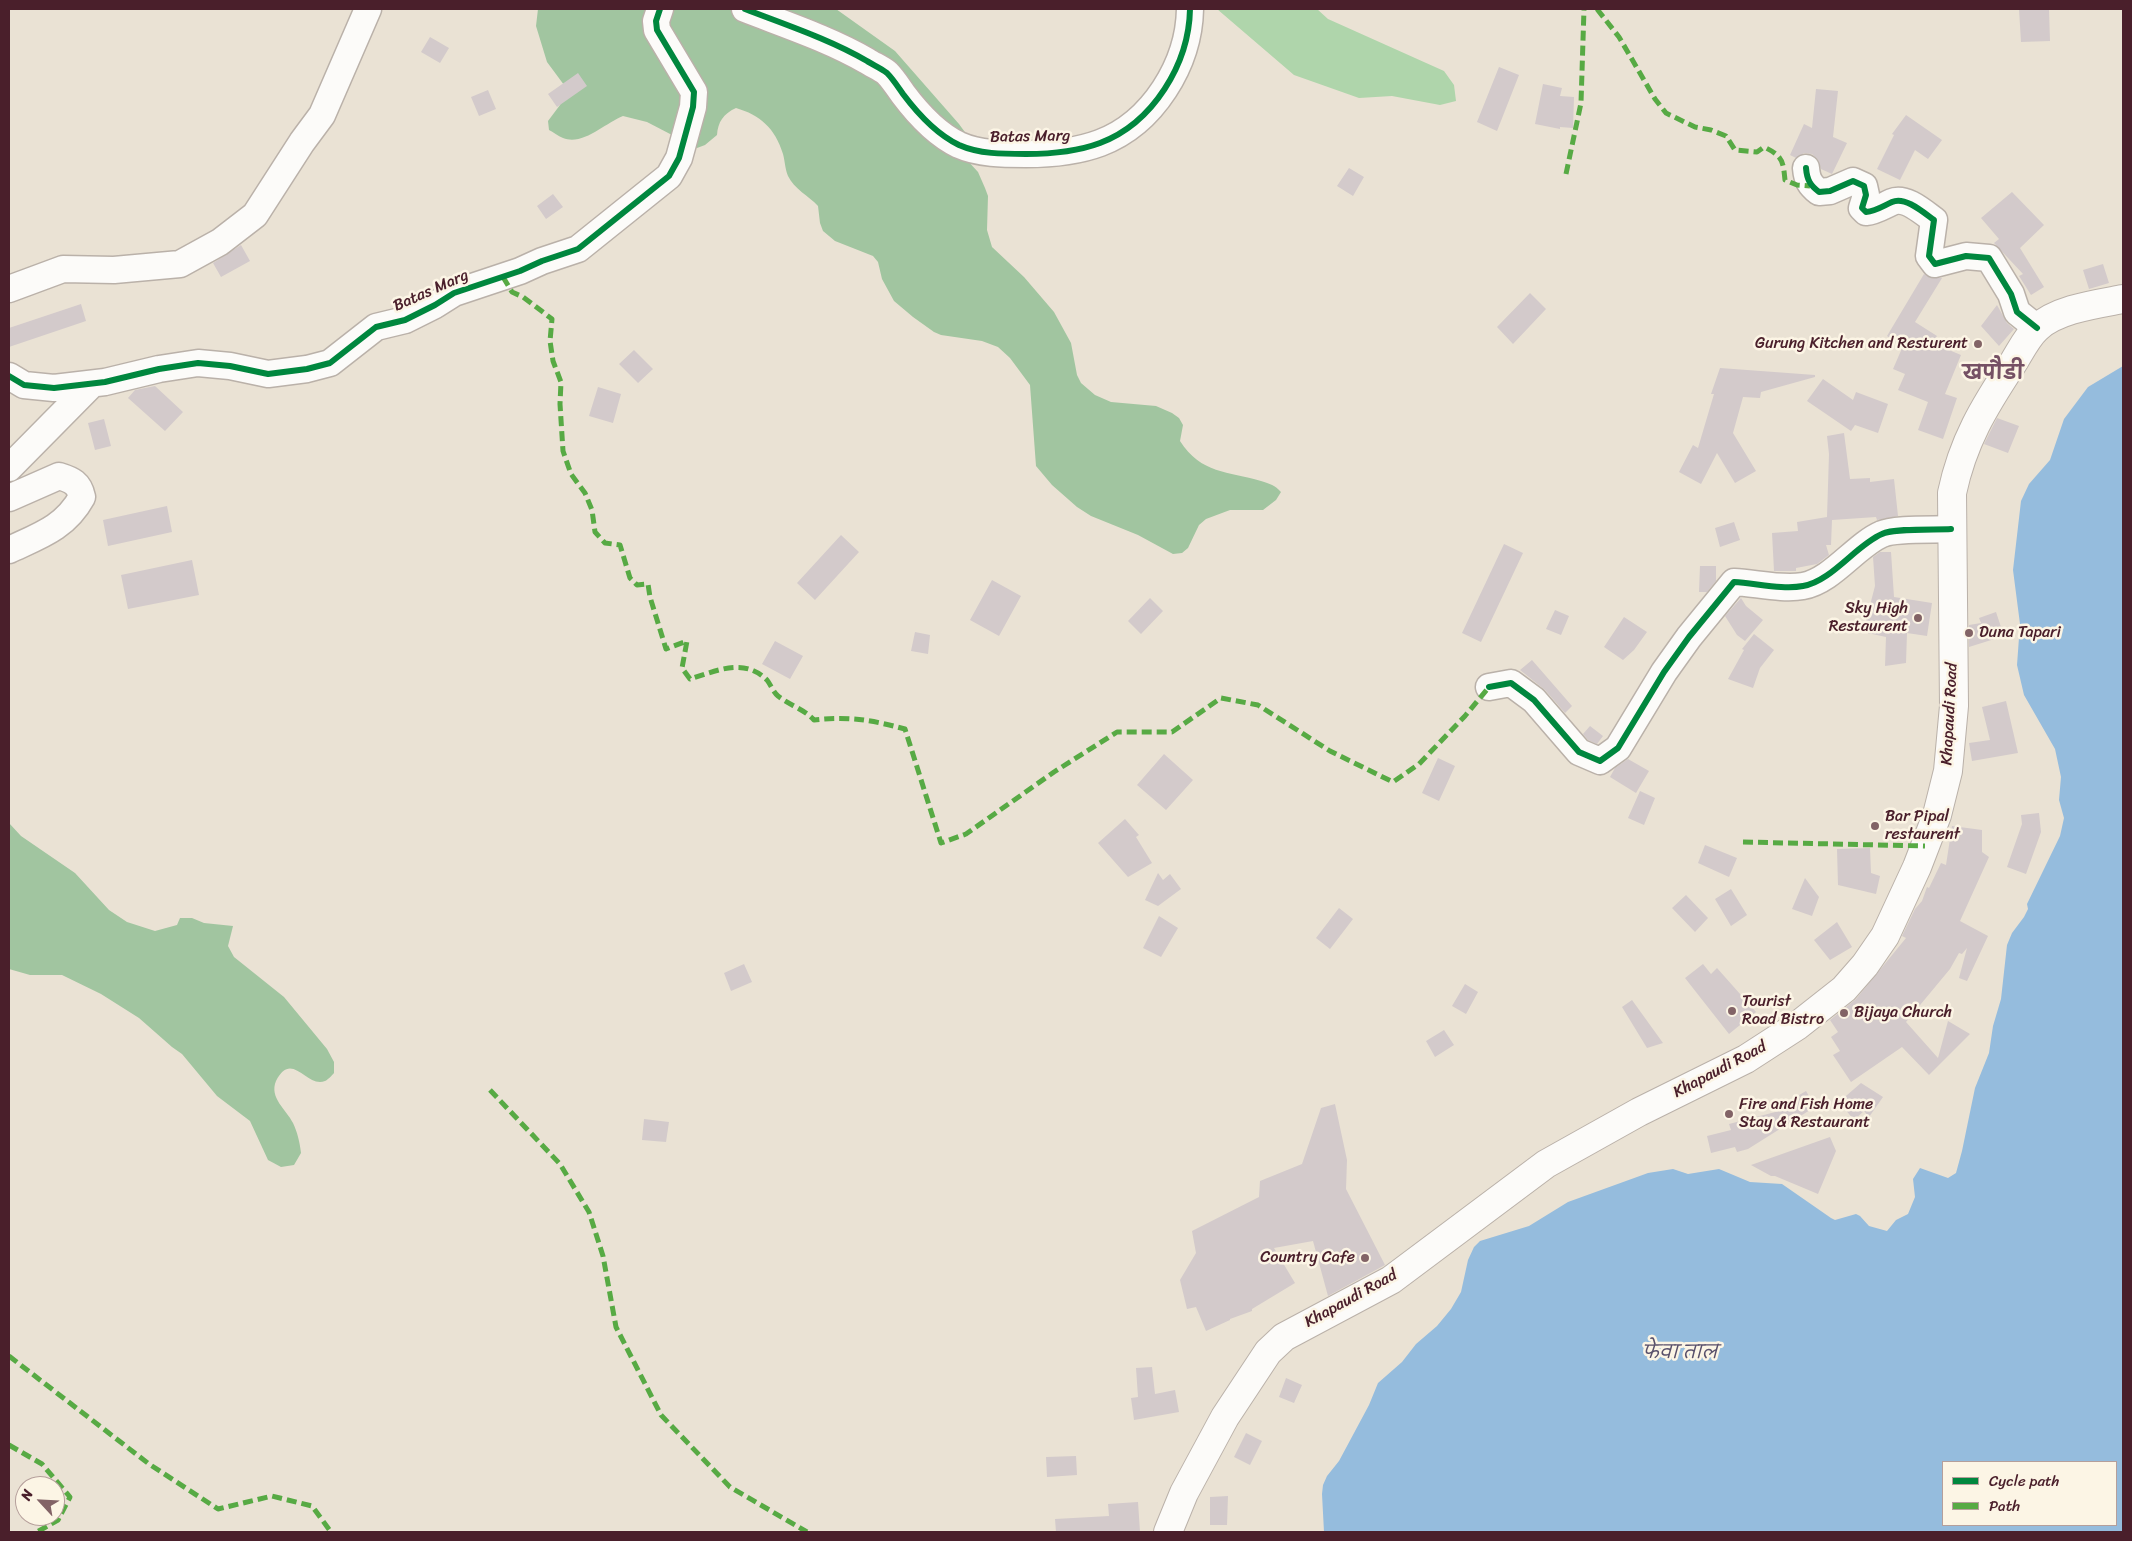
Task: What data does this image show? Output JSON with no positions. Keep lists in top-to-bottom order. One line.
{"streets":{"main road":["Khapaudi Road"],"street":["Batas Marg"]},"districts":["खपौडी"],"water":["फेवा ताल"],"places":["Gurung Kitchen and Resturent","Sky High Restaurent","Duna Tapari","Bar Pipal restaurent","Tourist Road Bistro","Bijaya Church","Fire and Fish Home Stay & Restaurant","Country Cafe"],"legend":["Cycle path","Path"],"north":"top left"}
